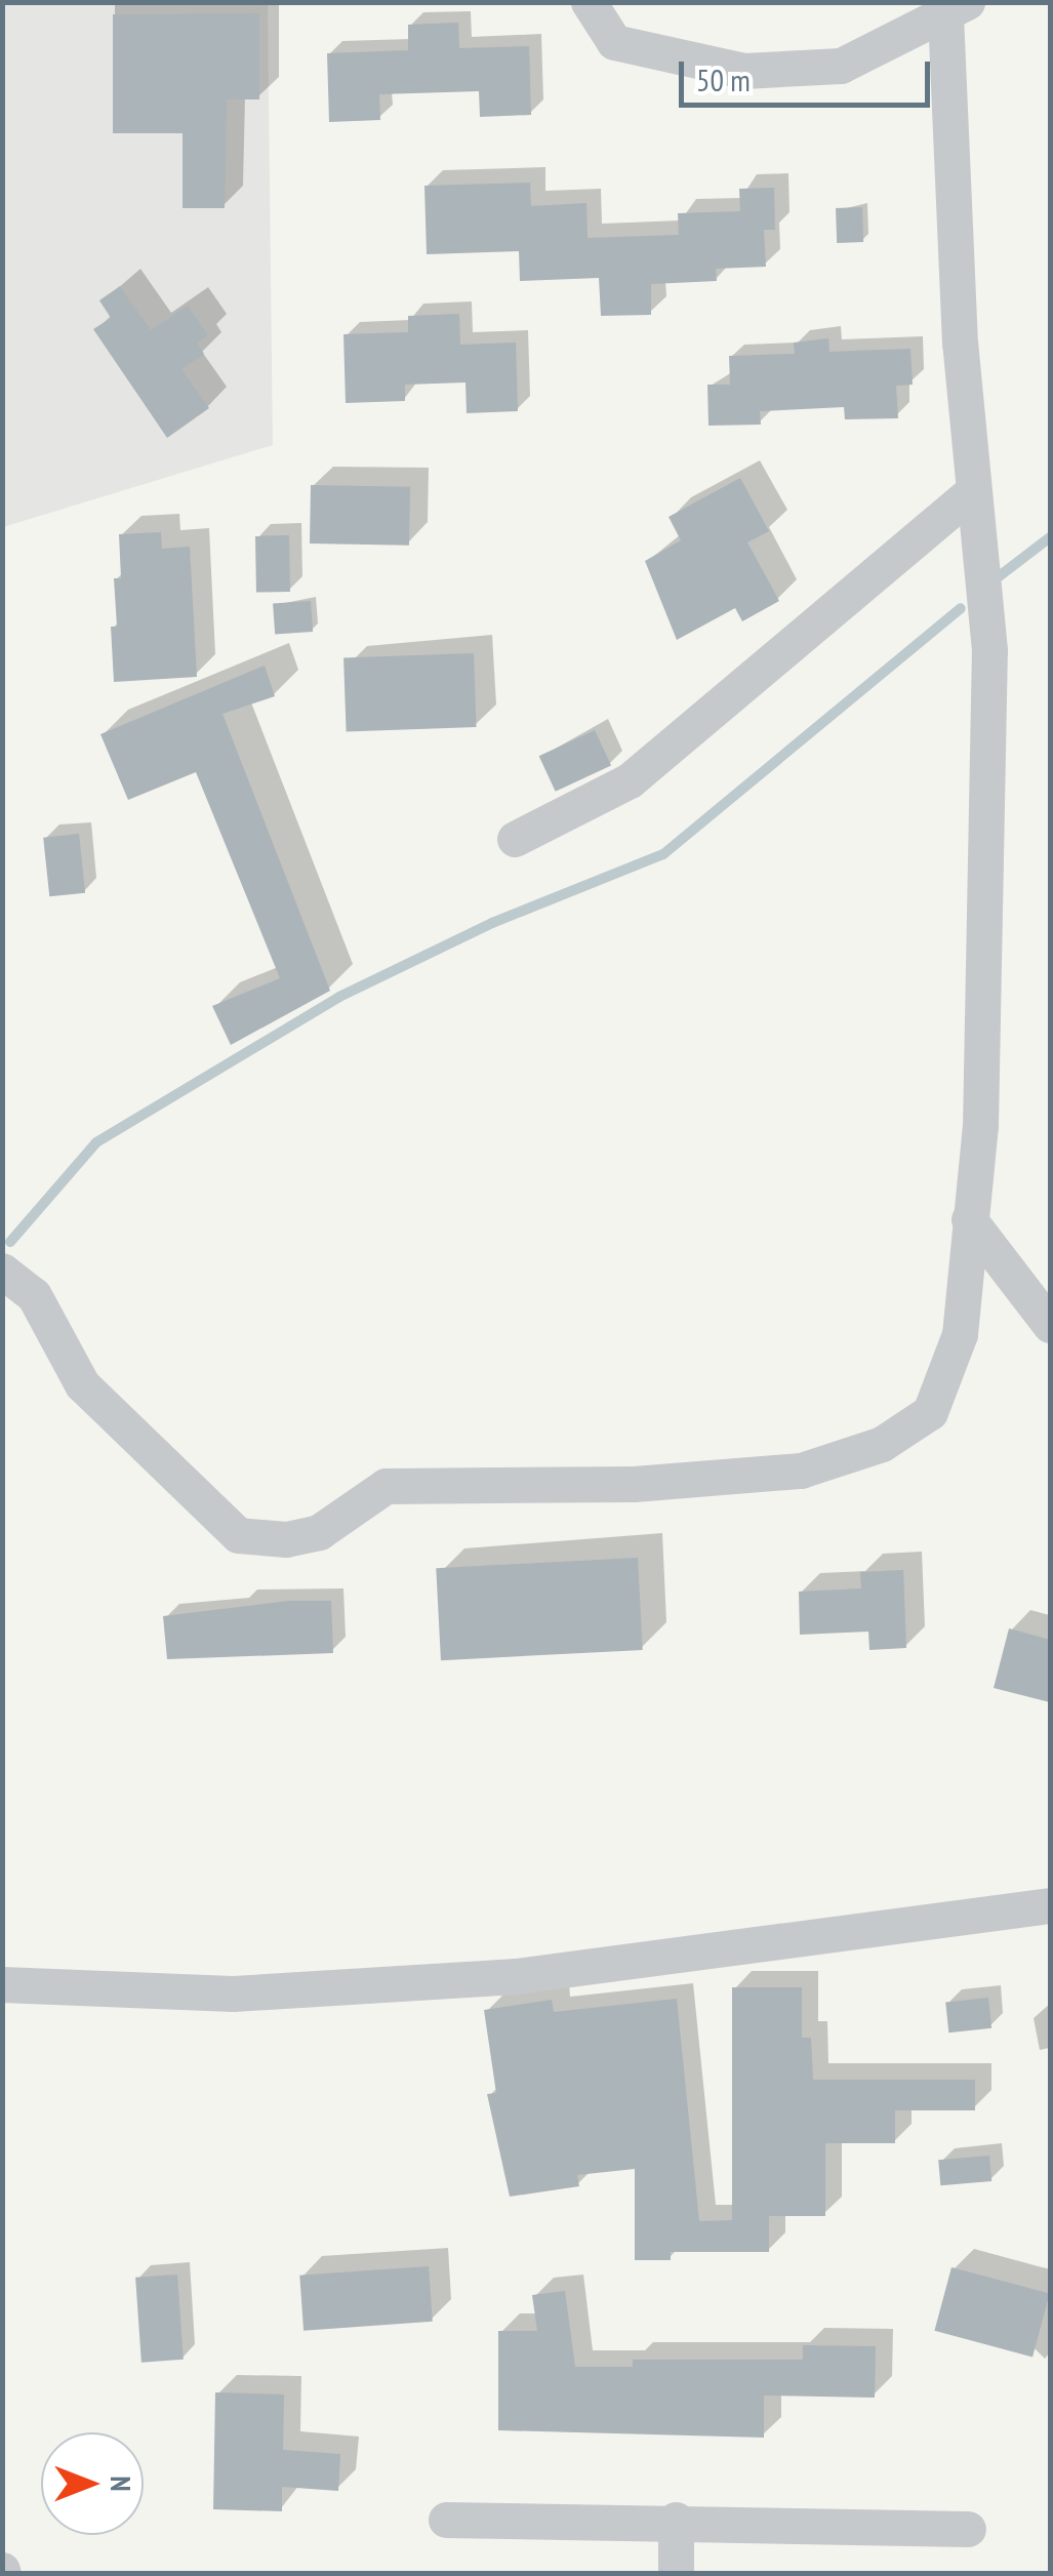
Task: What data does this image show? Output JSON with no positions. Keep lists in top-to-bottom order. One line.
{"scale_bar":"50 m","north":"right"}
